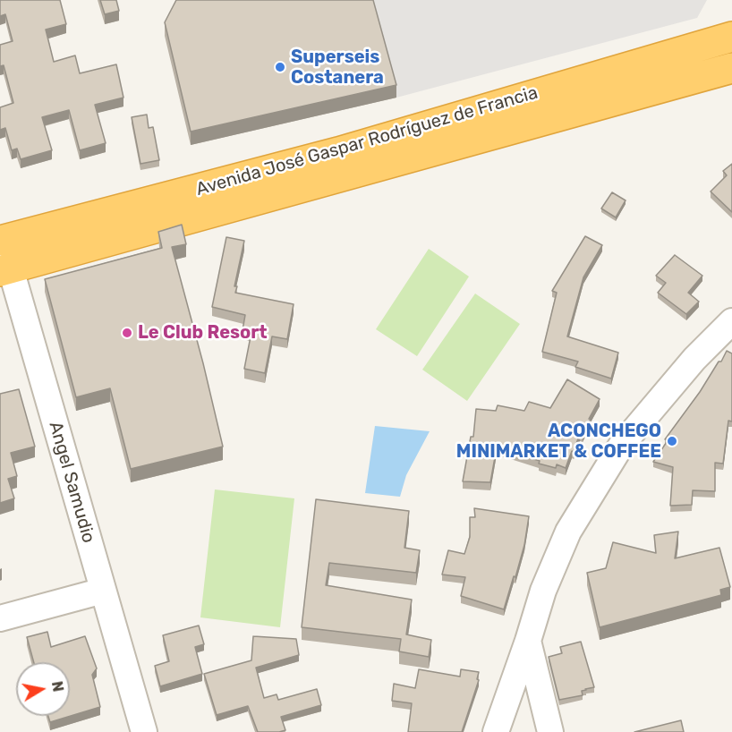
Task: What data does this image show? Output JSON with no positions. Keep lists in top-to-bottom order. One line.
{"streets":{"highway":["Avenida José Gaspar Rodríguez de Francia"],"street":["Angel Samudio"]},"crossings":[["Avenida José Gaspar Rodríguez de Francia","Angel Samudio"]],"places":["Superseis Costanera","Le Club Resort","ACONCHEGO MINIMARKET & COFFEE"],"north":"right"}
